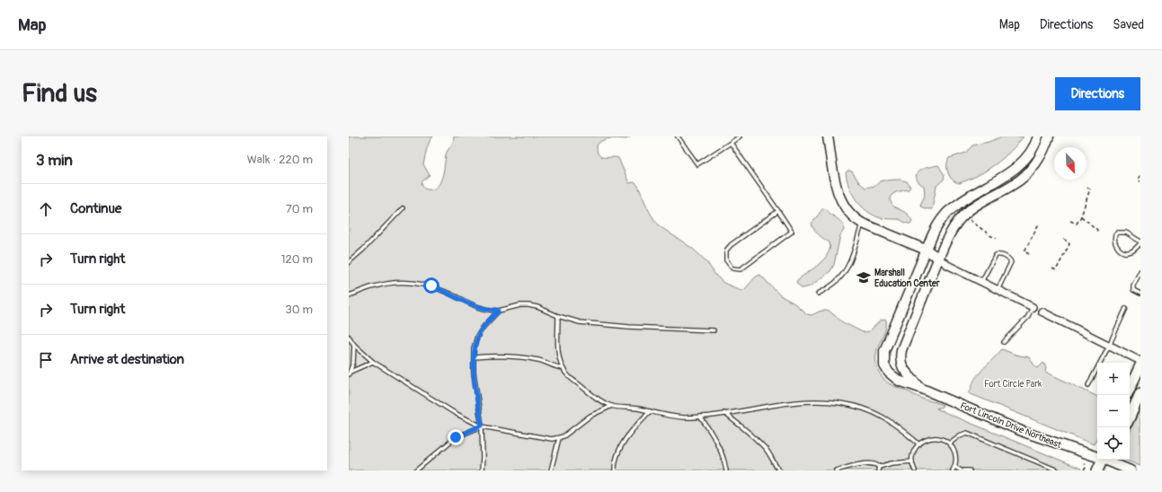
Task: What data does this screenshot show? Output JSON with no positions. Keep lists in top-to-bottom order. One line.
{"streets":{"street":["Fort Lincoln Drive Northeast"]},"parks":["Fort Circle Park"],"places":{"school or university":["Marshall Education Center"]},"north":"bottom right","page":{"header":"Map","nav":["Map","Directions","Saved"],"buttons":"Directions","title":"Find us","heading":["3 min","Walk · 220 m"],"list":[["Continue","70 m"],["Turn right","120 m"],["Turn right","30 m"],"Arrive at destination"],"map_buttons":["+","−"]}}
